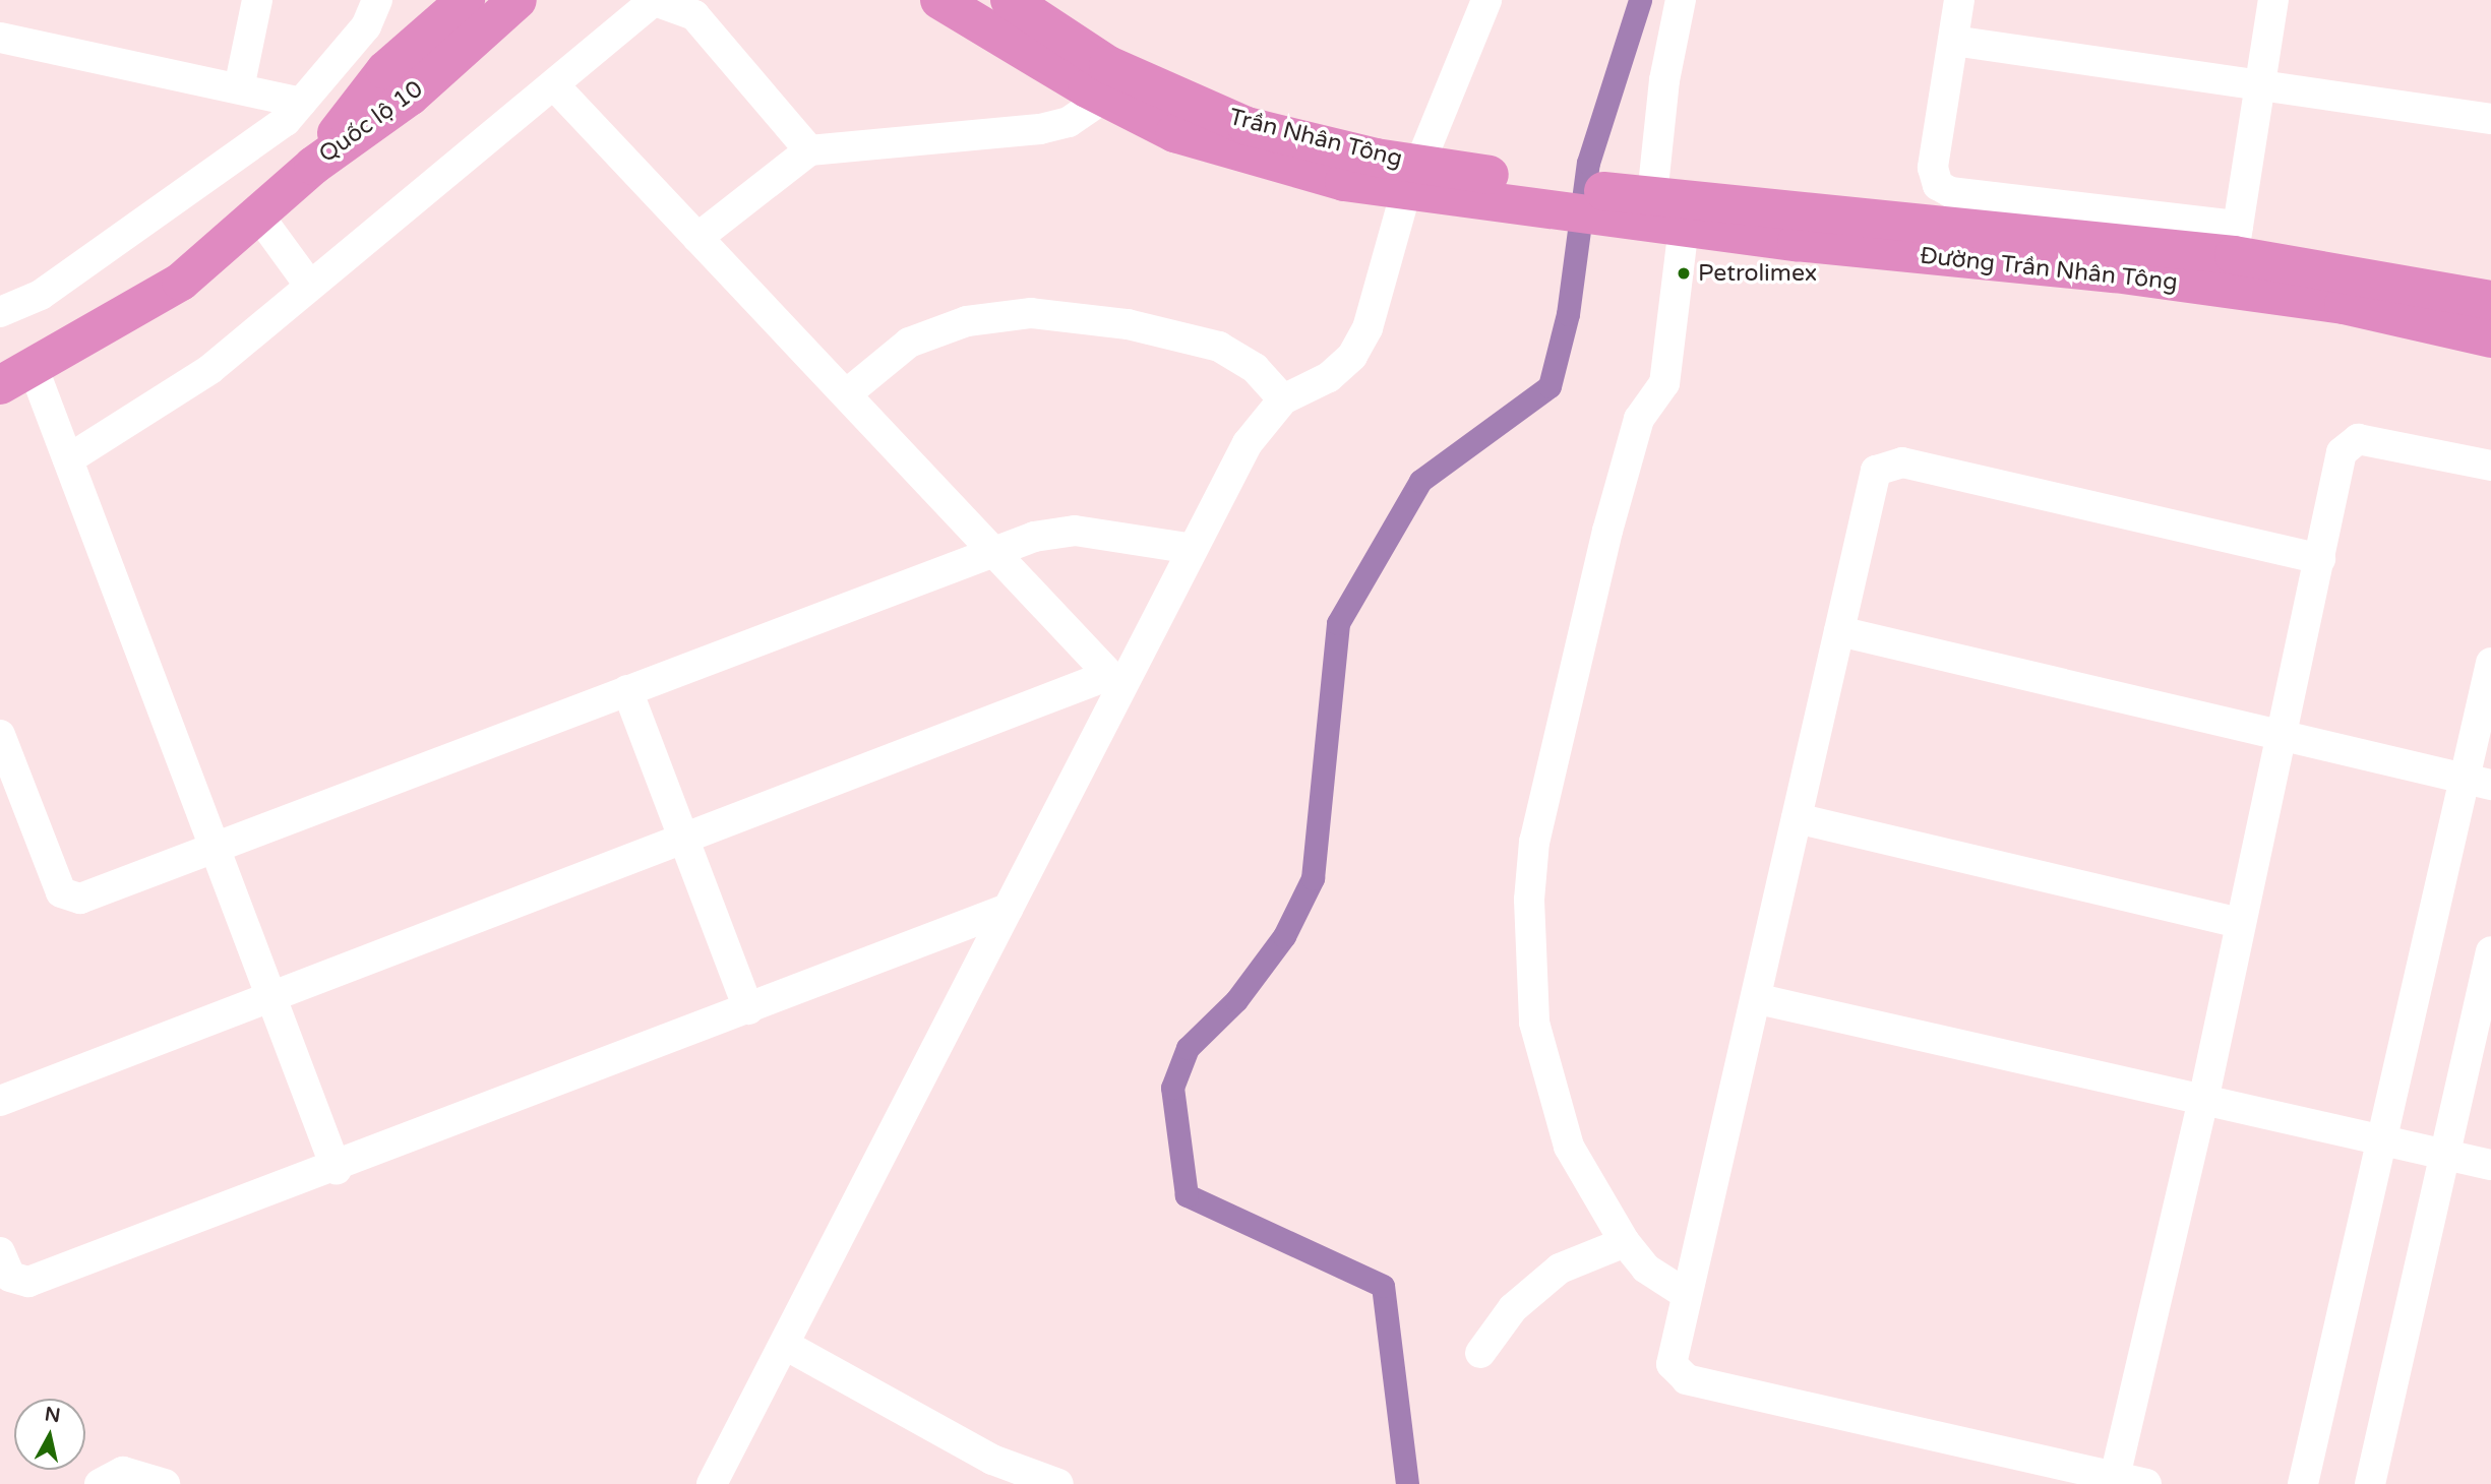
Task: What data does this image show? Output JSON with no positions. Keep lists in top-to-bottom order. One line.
{"streets":{"highway":["Quốc lộ 10","Trần Nhân Tông","Đường Trần Nhân Tông"]},"crossings":[["Trần Nhân Tông","Đường Trần Nhân Tông"]],"places":["Petrolimex"],"north":"top"}
